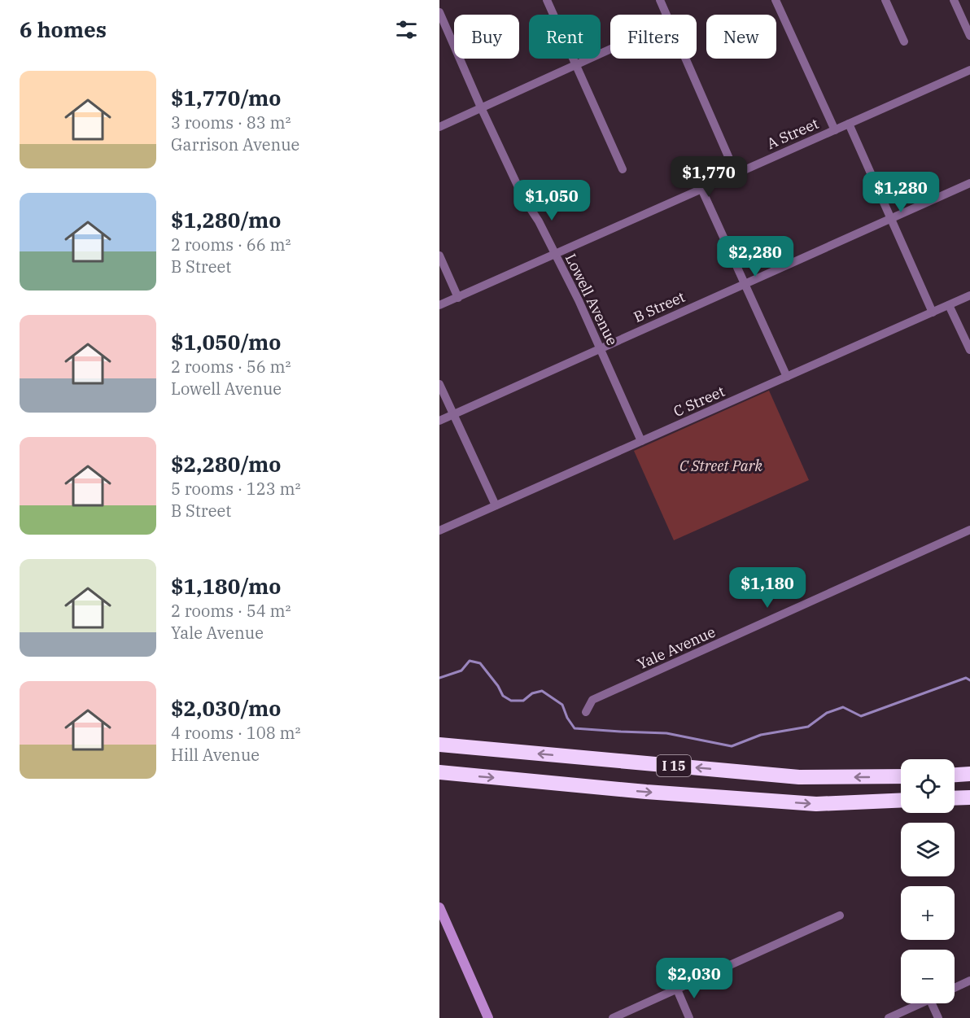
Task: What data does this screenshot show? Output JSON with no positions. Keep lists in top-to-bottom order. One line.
{"streets":{"highway":["I 15"],"street":["A Street","Lowell Avenue","B Street","C Street","Yale Avenue"]},"crossings":[["A Street","Lowell Avenue"],["Lowell Avenue","B Street"],["Lowell Avenue","C Street"]],"parks":["C Street Park"],"page":{"heading":"6 homes","chip":["Buy","Rent","Filters","New"],"list":[{"name":"$1,770/mo","note":"3 rooms · 83 m² · Garrison Avenue"},{"name":"$1,280/mo","note":"2 rooms · 66 m² · B Street"},{"name":"$1,050/mo","note":"2 rooms · 56 m² · Lowell Avenue"},{"name":"$2,280/mo","note":"5 rooms · 123 m² · B Street"},{"name":"$1,180/mo","note":"2 rooms · 54 m² · Yale Avenue"},{"name":"$2,030/mo","note":"4 rooms · 108 m² · Hill Avenue"}],"price":["$1,770","$1,280","$1,050","$2,280","$1,180","$2,030"],"map_buttons":["+","−"]}}
